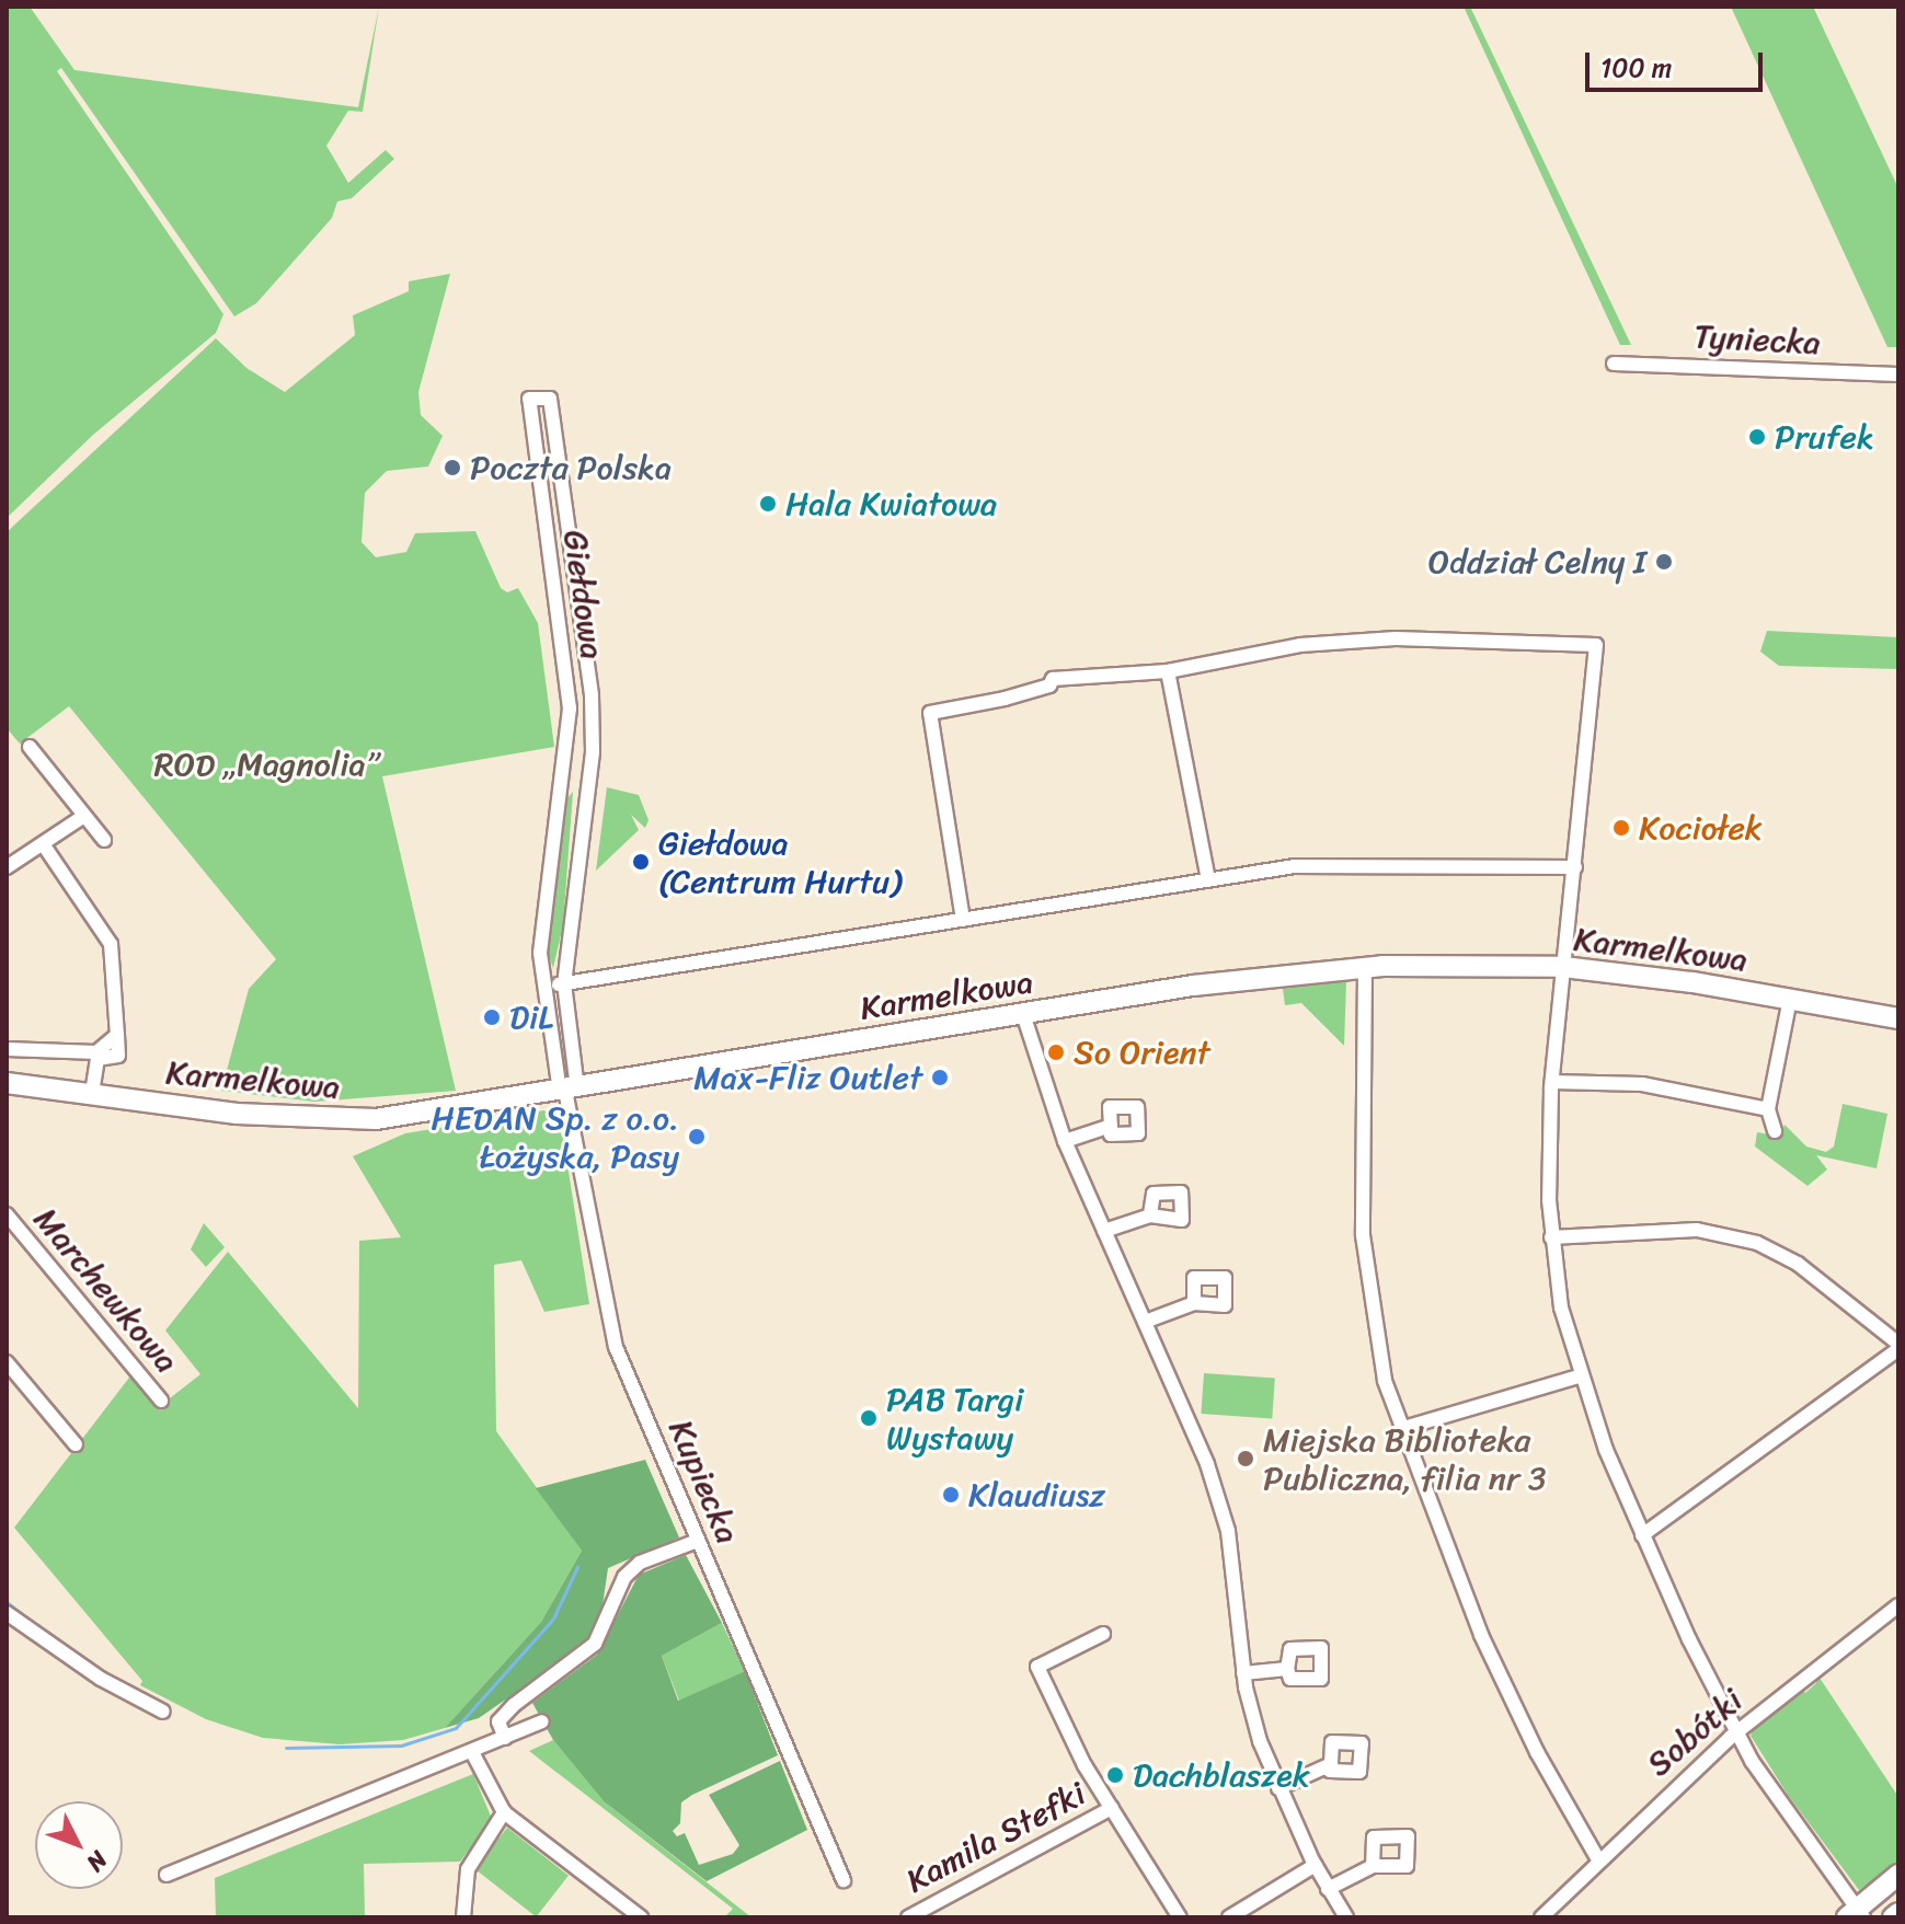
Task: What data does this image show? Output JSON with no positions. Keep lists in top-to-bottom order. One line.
{"streets":{"street":["Tyniecka","Giełdowa","Karmelkowa","Marchewkowa","Kupiecka","Sobótki","Kamila Stefki"]},"crossings":[["Giełdowa","Karmelkowa"],["Giełdowa","Kupiecka"],["Karmelkowa","Kupiecka"]],"parks":["ROD „Magnolia”"],"places":["Prufek","Poczta Polska","Hala Kwiatowa","Oddział Celny I","Kociołek","Giełdowa (Centrum Hurtu)","DiL","So Orient","Max-Fliz Outlet","HEDAN Sp. z o.o. Łożyska, Pasy","PAB Targi Wystawy","Miejska Biblioteka Publiczna, filia nr 3","Klaudiusz","Dachblaszek"],"scale_bar":"100 m","north":"bottom right"}
